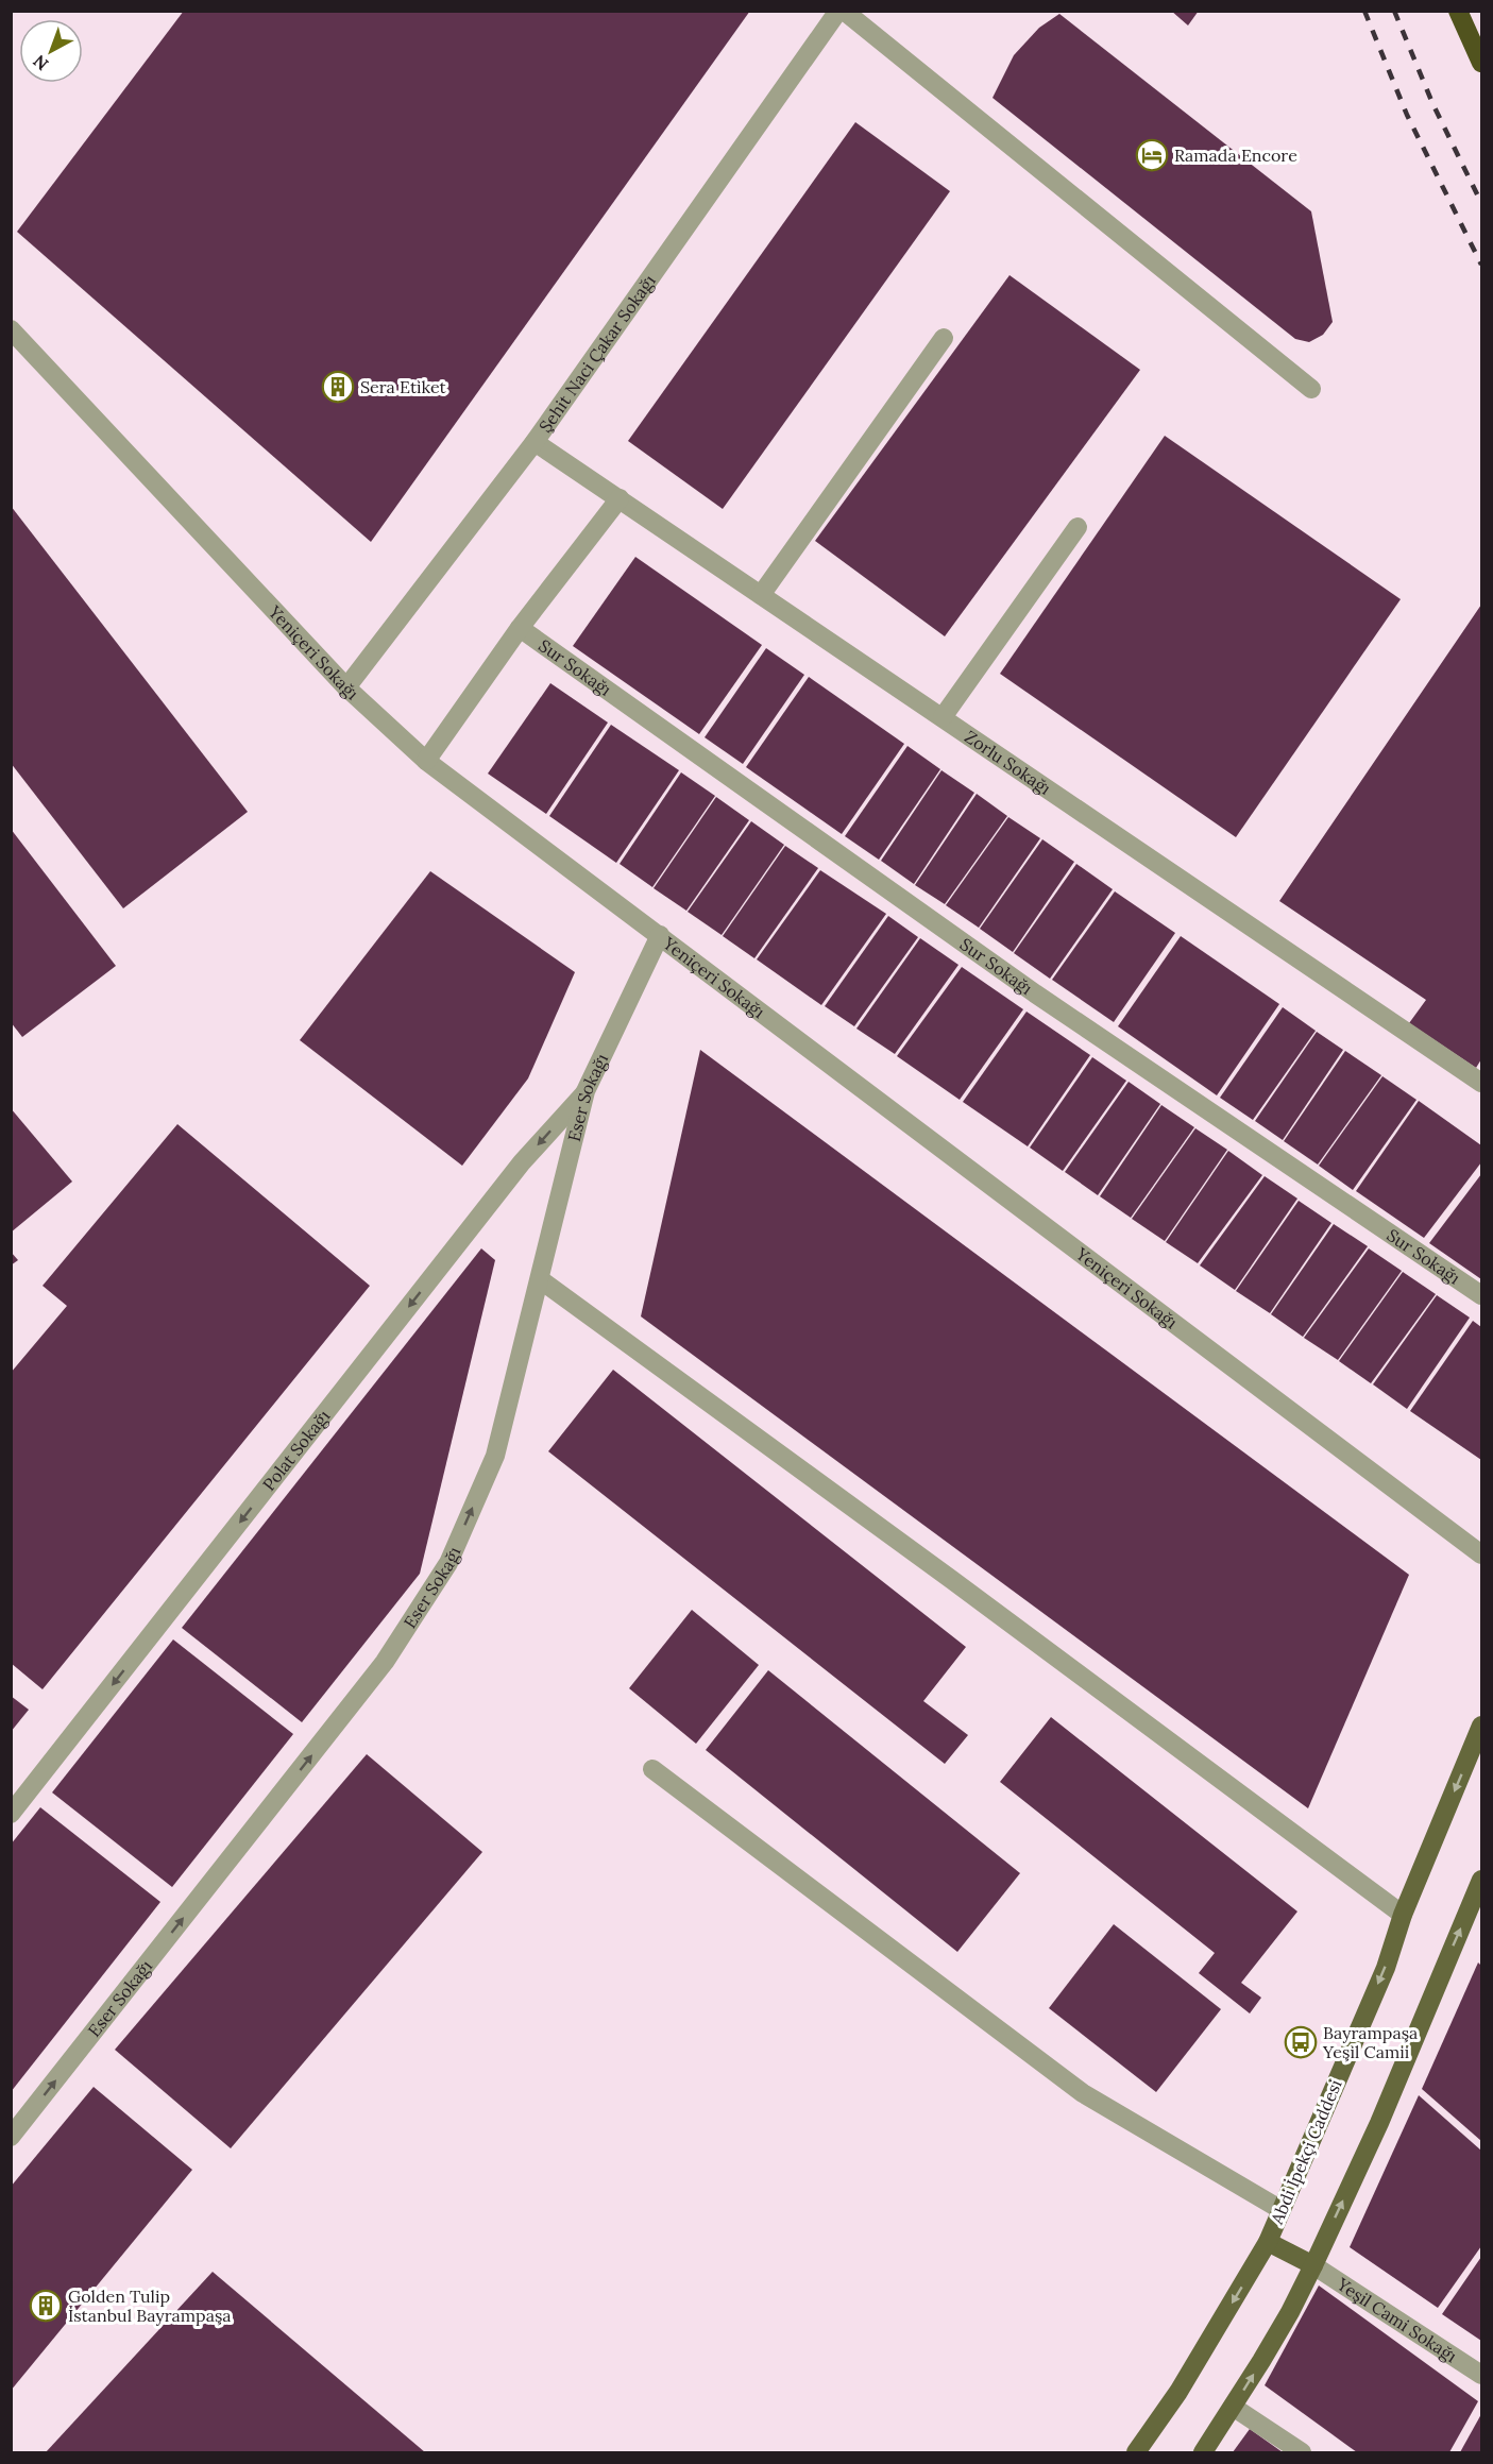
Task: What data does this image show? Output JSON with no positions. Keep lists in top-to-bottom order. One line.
{"streets":{"main road":["Abdi İpekçi Caddesi"],"street":["Şehit Naci Çakar Sokağı","Yeniçeri Sokağı","Sur Sokağı","Zorlu Sokağı","Eser Sokağı","Polat Sokağı","Yeşil Cami Sokağı"]},"crossings":[["Şehit Naci Çakar Sokağı","Yeniçeri Sokağı"],["Şehit Naci Çakar Sokağı","Zorlu Sokağı"],["Yeniçeri Sokağı","Eser Sokağı"],["Eser Sokağı","Polat Sokağı"]],"one_way":["Eser Sokağı","Polat Sokağı"],"places":{"hotel":["Ramada Encore"],"building":["Sera Etiket","Golden Tulip İstanbul Bayrampaşa"],"bus stop":["Bayrampaşa Yeşil Camii"]},"north":"bottom left"}
